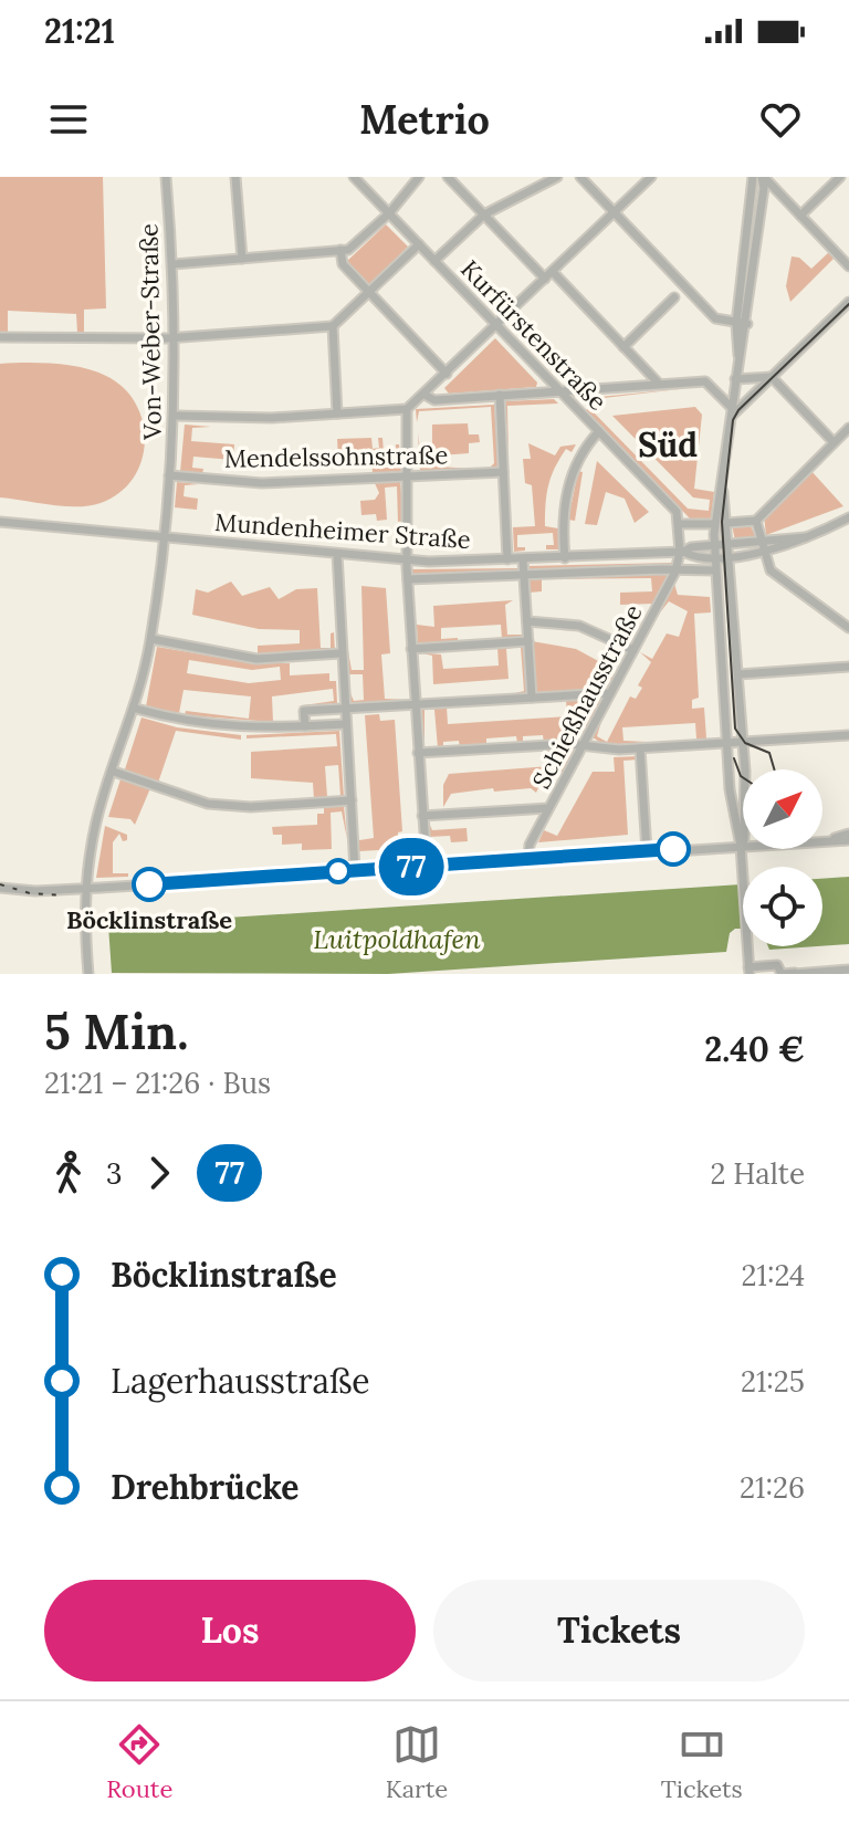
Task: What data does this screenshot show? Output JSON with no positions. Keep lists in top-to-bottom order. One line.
{"streets":{"street":["Von-Weber-Straße","Kurfürstenstraße","Mendelssohnstraße","Mundenheimer Straße","Schießhausstraße"]},"crossings":[["Von-Weber-Straße","Mendelssohnstraße"],["Von-Weber-Straße","Mundenheimer Straße"],["Kurfürstenstraße","Schießhausstraße"],["Mundenheimer Straße","Schießhausstraße"]],"districts":["Süd"],"water":["Luitpoldhafen"],"places":["Böcklinstraße"],"lines":["bus line 77"],"north":"top right","page":{"status":"21:21","header":"Metrio","on_map":"77","heading":["5 Min.","21:21 – 21:26 · Bus","2.40 €"],"legs":["3","77","2 Halte"],"list":[{"name":"Böcklinstraße","value":"21:24"},{"name":"Lagerhausstraße","value":"21:25"},{"name":"Drehbrücke","value":"21:26"}],"buttons":["Los","Tickets"],"tabs":["Route","Karte","Tickets"]}}
